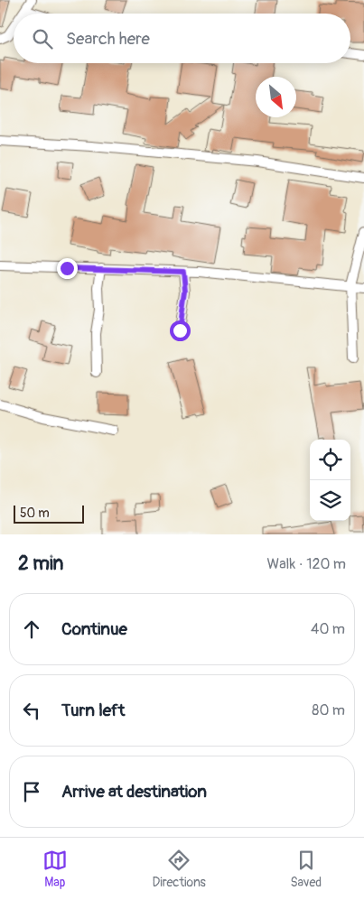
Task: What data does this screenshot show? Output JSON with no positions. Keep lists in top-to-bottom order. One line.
{"scale_bar":"50 m","north":"bottom right","page":{"search":"Search here","scale":"50 m","heading":["2 min","Walk · 120 m"],"list":[["Continue","40 m"],["Turn left","80 m"],"Arrive at destination"],"nav":["Map","Directions","Saved"]}}
